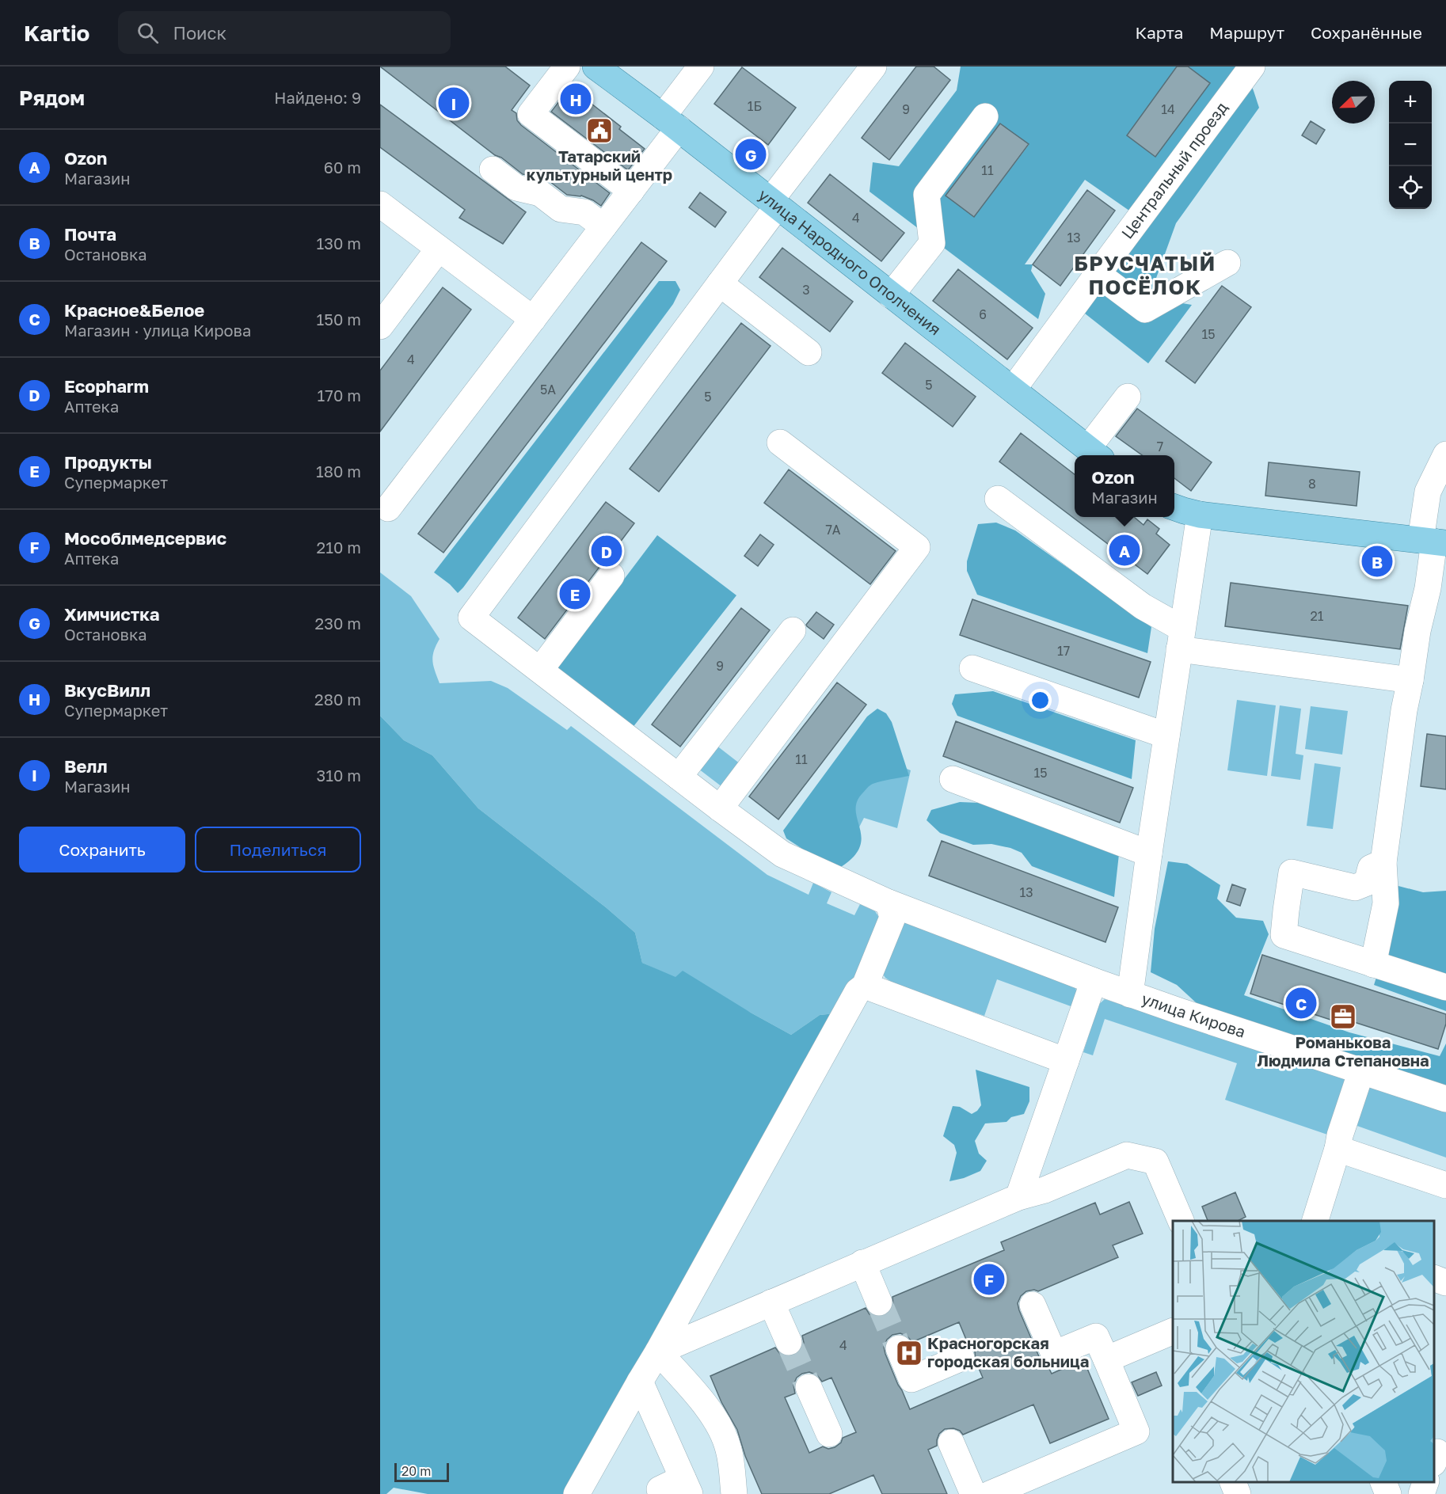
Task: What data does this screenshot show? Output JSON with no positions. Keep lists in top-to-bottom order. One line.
{"streets":{"main road":["улица Народного Ополчения"],"street":["Центральный проезд","улица Кирова"]},"crossings":[["Центральный проезд","улица Народного Ополчения"]],"districts":["БРУСЧАТЫЙ ПОСЁЛОК"],"places":{"public building":["Татарский культурный центр"],"office":["Романькова Людмила Степановна"],"hospital":["Красногорская городская больница"]},"house_numbers":["1Б","9","14","11","4","13","3","6","15","4","5","5А","5","7","8","7А","21","17","9","11","15","13","4"],"scale_bar":"20 m","north":"bottom left","page":{"header":"Kartio","search":"Поиск","nav":["Карта","Маршрут","Сохранённые"],"heading":["Рядом","Найдено: 9"],"map_buttons":["+","−"],"pins":["H","I","G","A","D","B","E","C","F"],"list":[{"mark":"A","name":"Ozon","note":"Магазин","value":"60 m"},{"mark":"B","name":"Почта","note":"Остановка","value":"130 m"},{"mark":"C","name":"Красное&Белое","note":"Магазин · улица Кирова","value":"150 m"},{"mark":"D","name":"Ecopharm","note":"Аптека","value":"170 m"},{"mark":"E","name":"Продукты","note":"Супермаркет","value":"180 m"},{"mark":"F","name":"Мособлмедсервис","note":"Аптека","value":"210 m"},{"mark":"G","name":"Химчистка","note":"Остановка","value":"230 m"},{"mark":"H","name":"ВкусВилл","note":"Супермаркет","value":"280 m"},{"mark":"I","name":"Велл","note":"Магазин","value":"310 m"}],"popup":["Ozon","Магазин"],"buttons":["Сохранить","Поделиться"],"scale":"20 m"}}
